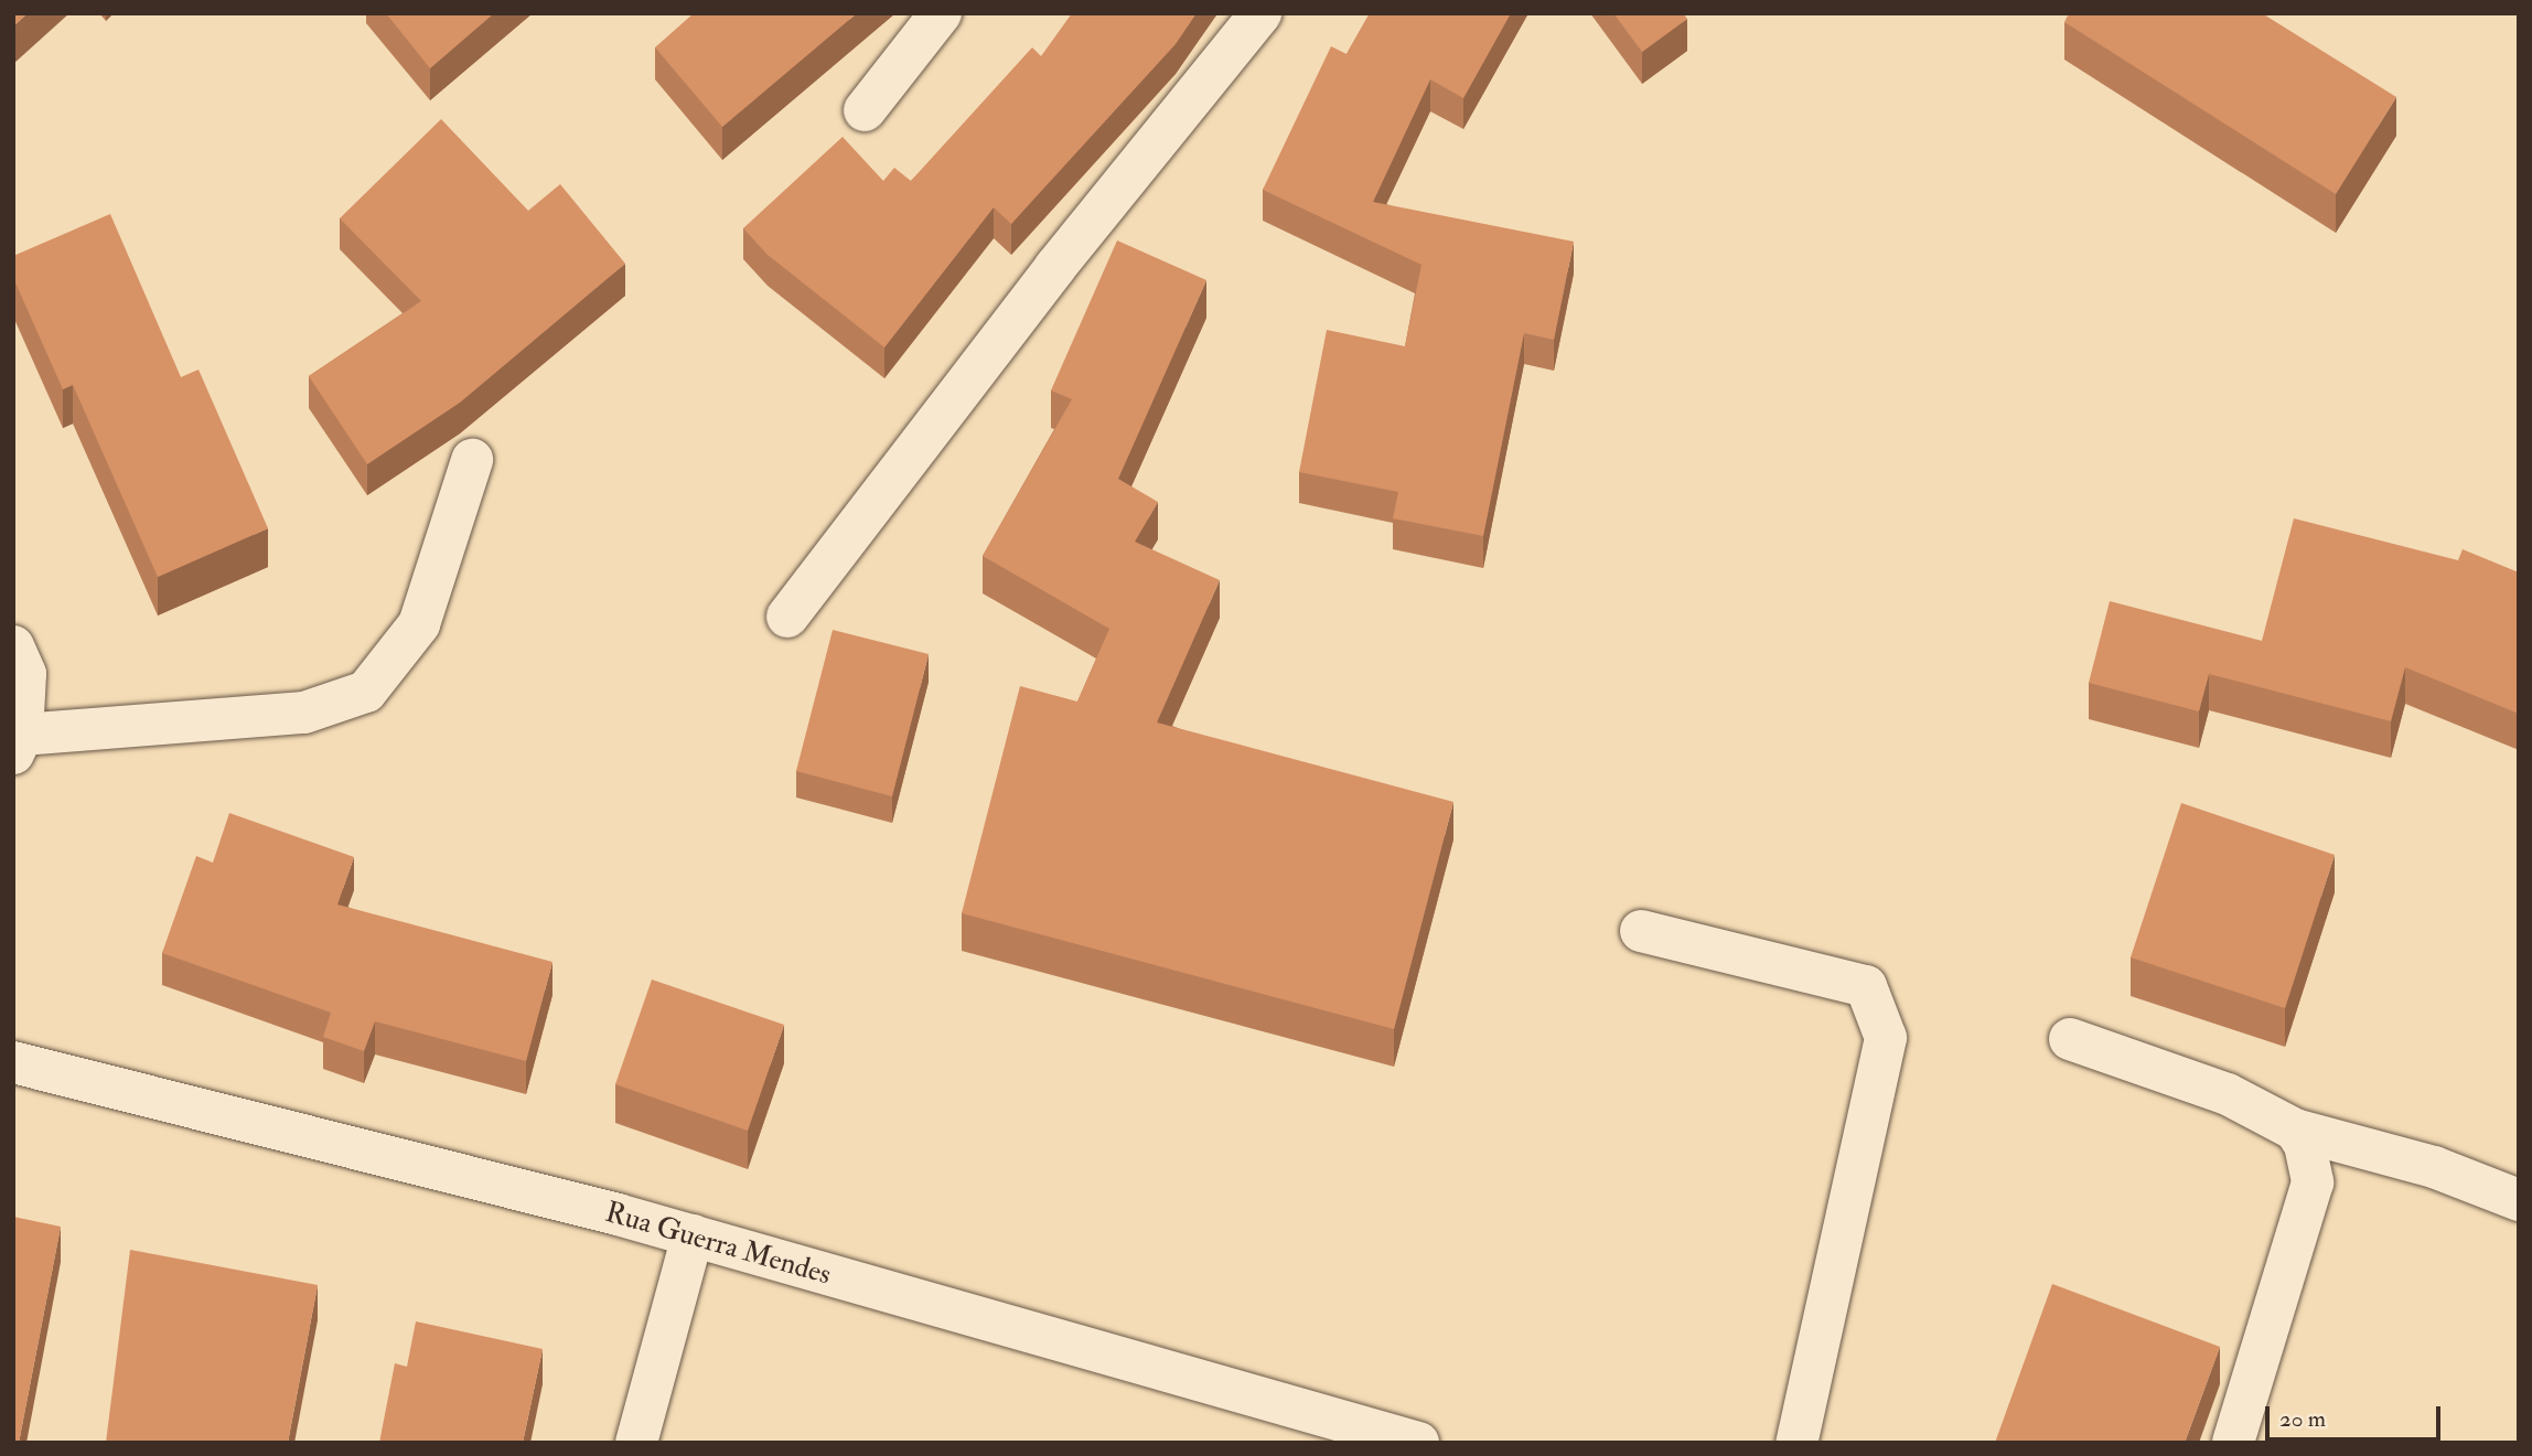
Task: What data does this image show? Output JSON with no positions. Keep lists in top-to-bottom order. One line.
{"streets":{"street":["Rua Guerra Mendes"]},"scale_bar":"20 m"}
